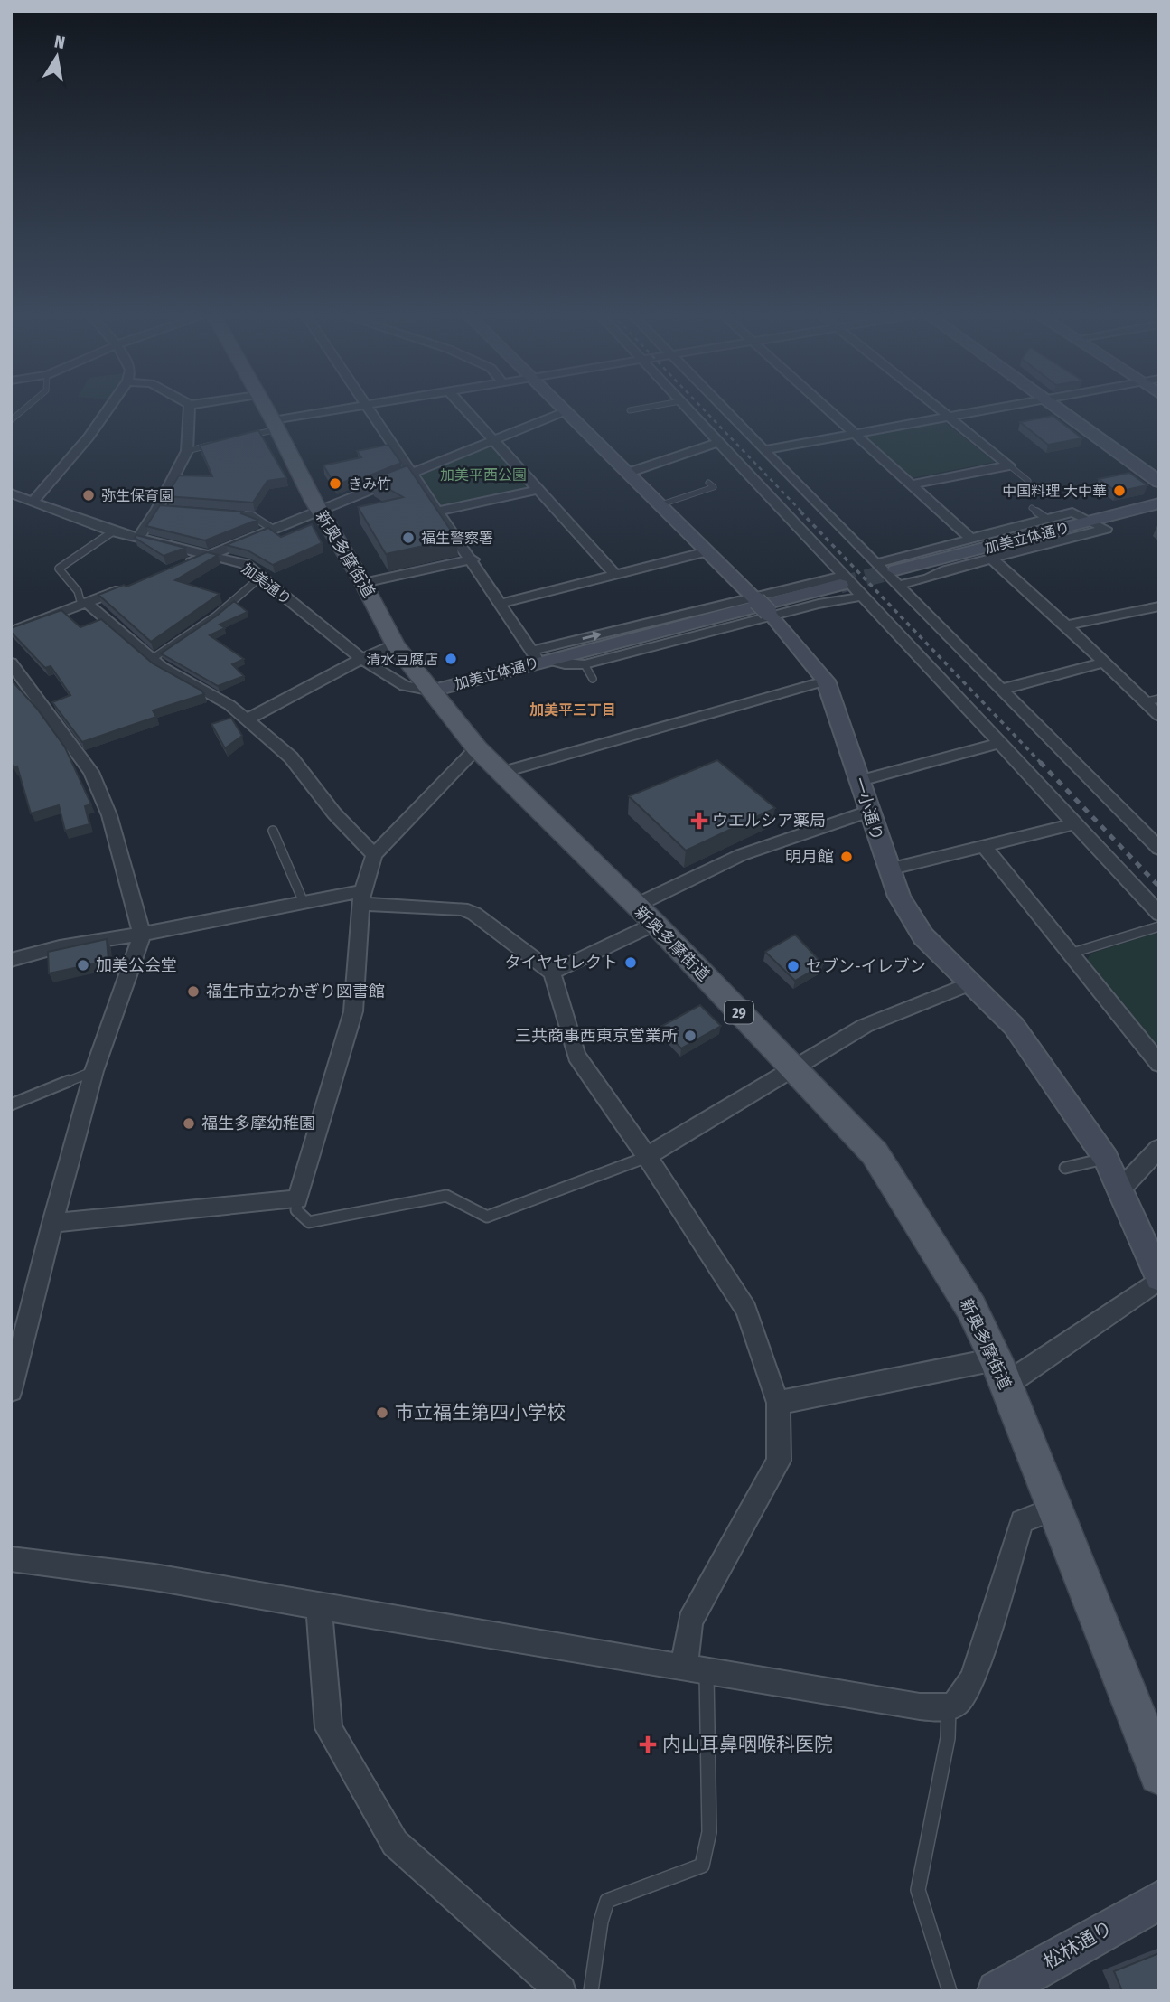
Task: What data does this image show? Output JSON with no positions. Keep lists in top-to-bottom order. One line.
{"streets":{"main road":["新奥多摩街道","29"],"street":["加美立体通り","加美通り","一小通り","松林通り"]},"crossings":[["加美立体通り","新奥多摩街道"],["加美立体通り","加美通り"],["新奥多摩街道","加美通り"]],"districts":["加美平三丁目"],"parks":["加美平西公園"],"places":{"other":["きみ竹","中国料理 大中華","弥生保育園","福生警察署","清水豆腐店","明月館","タイヤセレクト","加美公会堂","セブン-イレブン","福生市立わかぎり図書館","三共商事西東京営業所","福生多摩幼稚園","市立福生第四小学校"],"health":["ウエルシア薬局","内山耳鼻咽喉科医院"]},"north":"top"}
